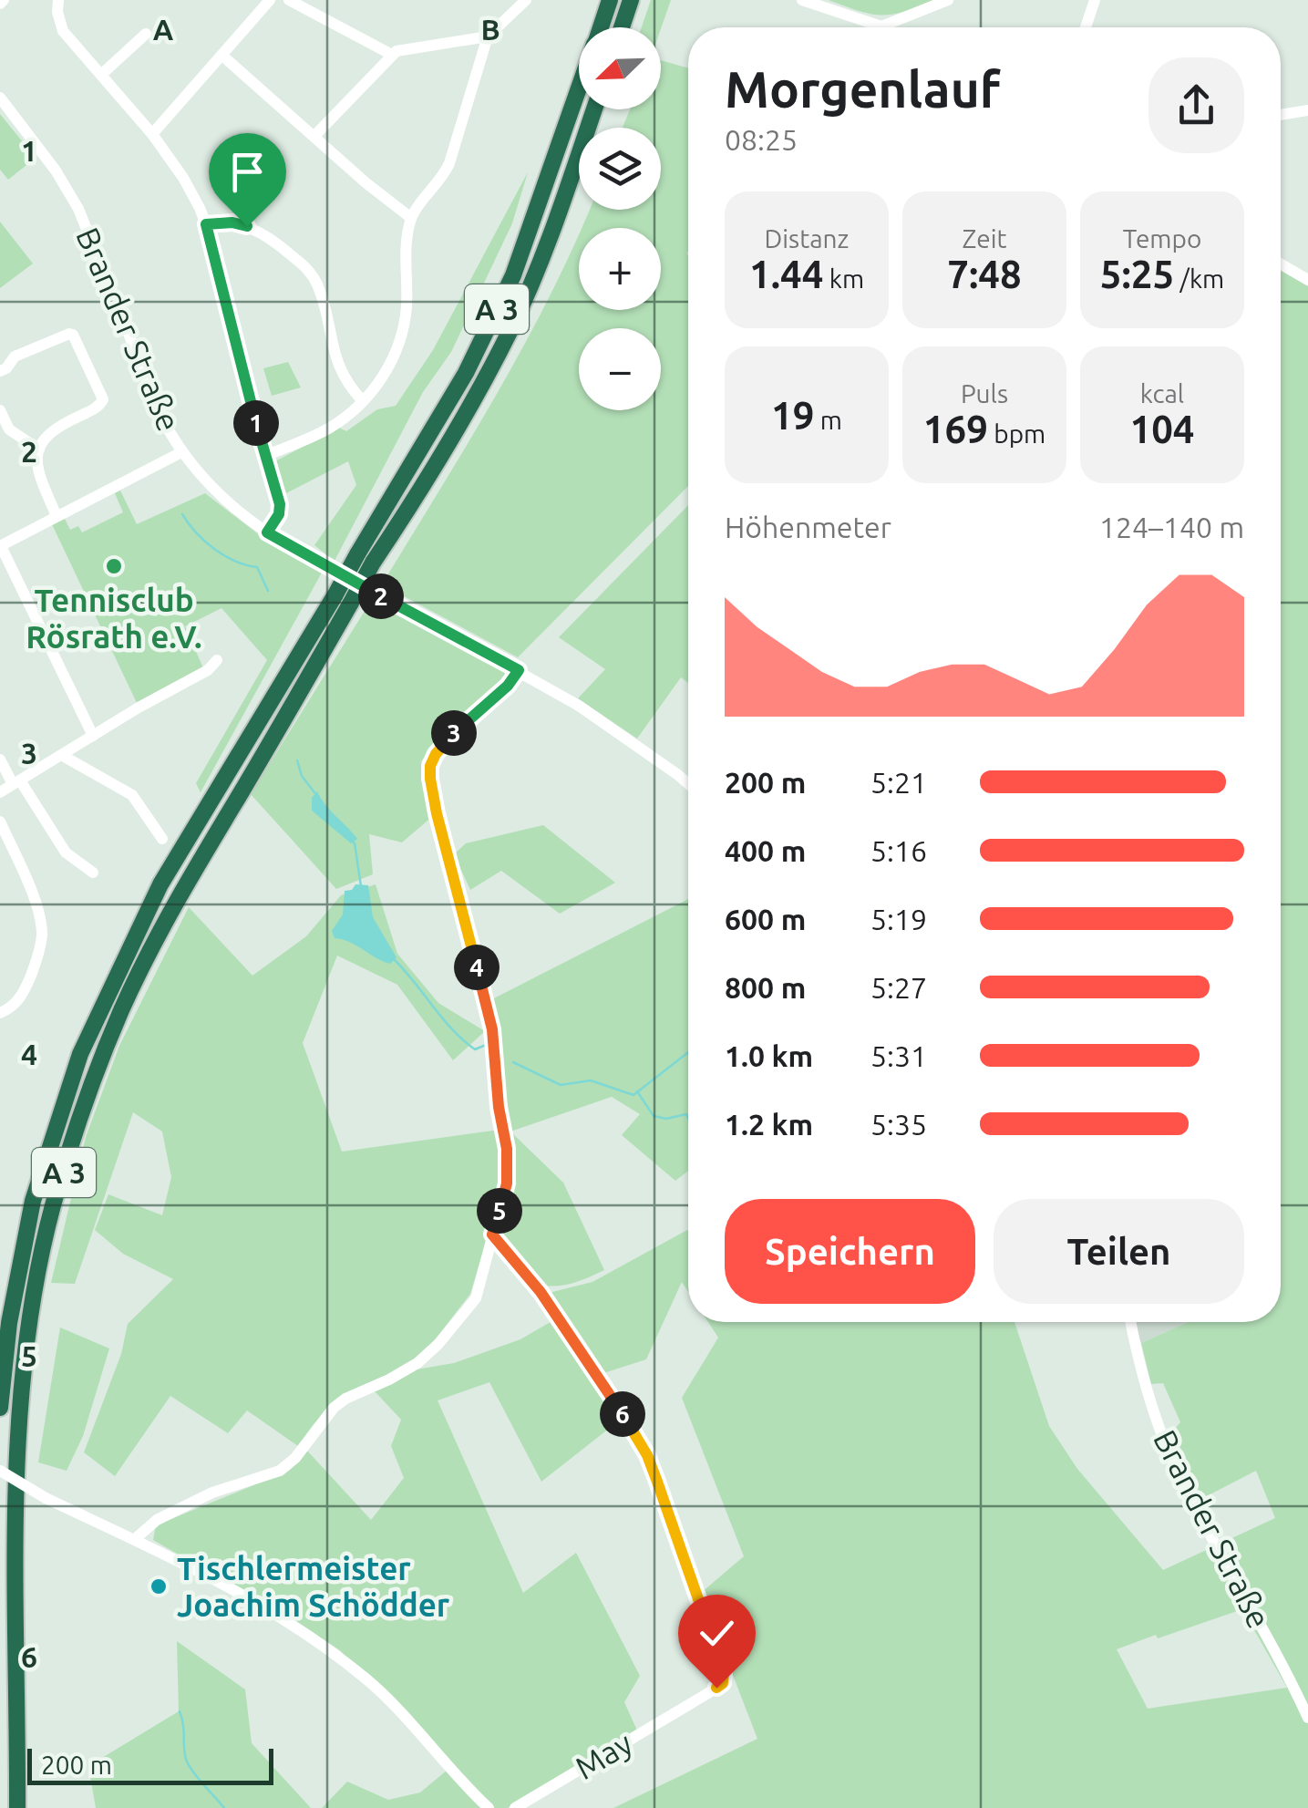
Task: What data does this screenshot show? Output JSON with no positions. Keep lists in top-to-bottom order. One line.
{"streets":{"highway":["A 3"],"street":["Brander Straße","May"]},"places":["Tennisclub Rösrath e.V.","Tischlermeister Joachim Schödder"],"scale_bar":"200 m","north":"bottom left","page":{"map_buttons":["+","−"],"heading":["Morgenlauf","08:25"],"stats":[["Distanz","1.44 km"],["Zeit","7:48"],["Tempo","5:25 /km"],["19 m"],["Puls","169 bpm"],["kcal","104"]],"pins":["1","2","3","4","5","6"],"chart":["Höhenmeter","124–140 m"],"list":[{"name":"200 m","note":"5:21"},{"name":"400 m","note":"5:16"},{"name":"600 m","note":"5:19"},{"name":"800 m","note":"5:27"},{"name":"1.0 km","note":"5:31"},{"name":"1.2 km","note":"5:35"}],"buttons":["Speichern","Teilen"],"scale":"200 m"},"grid":{"columns":["A","B"],"rows":["1","2","3","4","5","6"]}}
